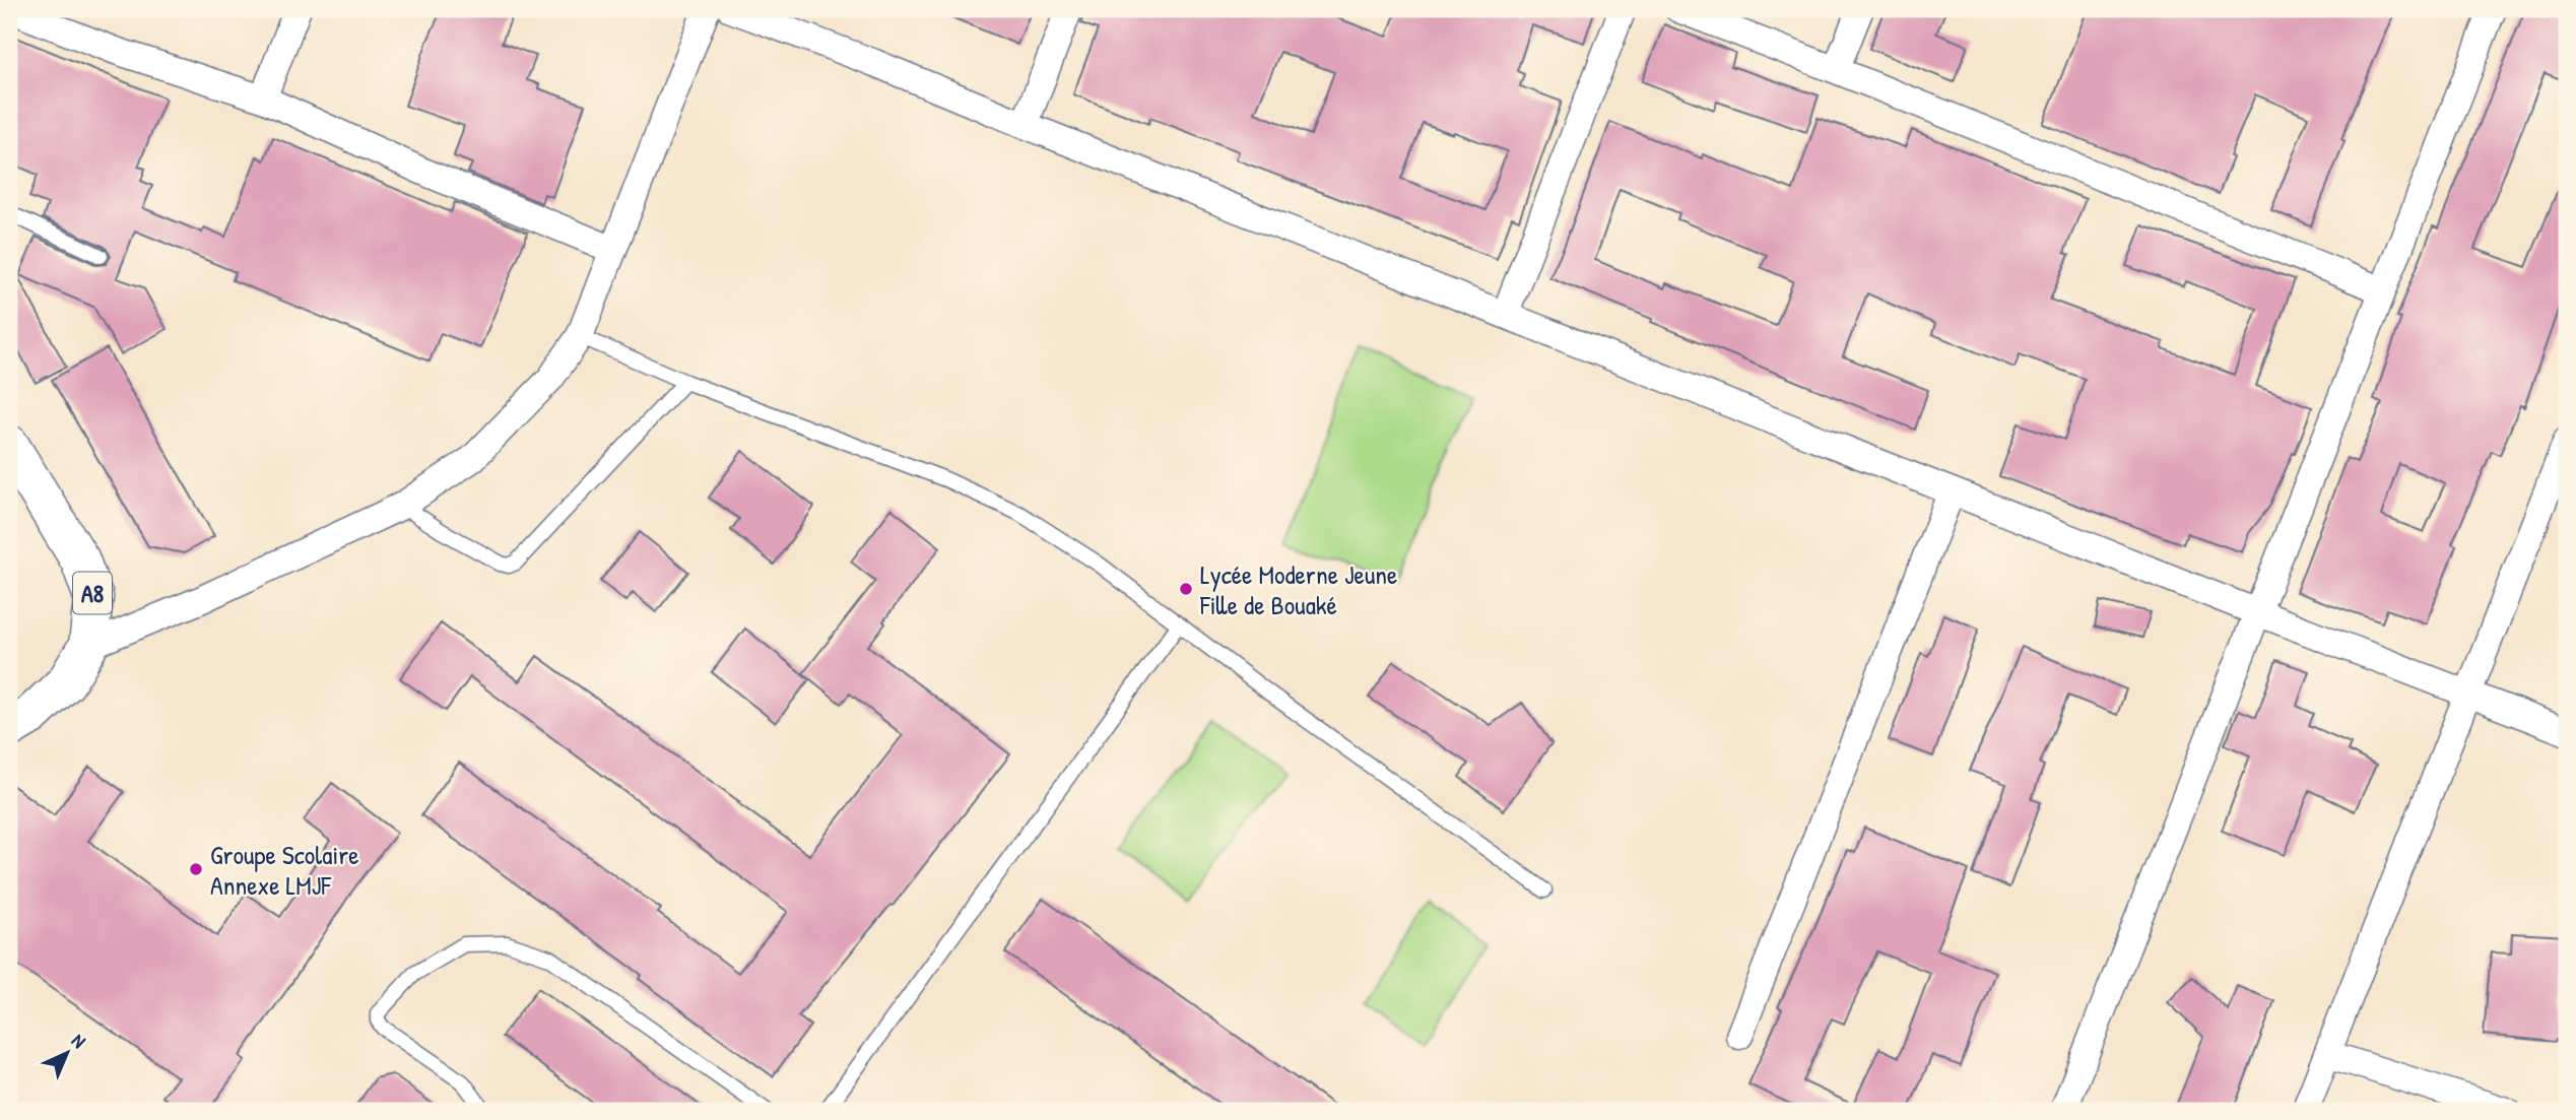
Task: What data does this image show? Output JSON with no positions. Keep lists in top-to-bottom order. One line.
{"streets":{"main road":["A8"]},"places":["Lycée Moderne Jeune Fille de Bouaké","Groupe Scolaire Annexe LMJF"],"north":"top right"}
